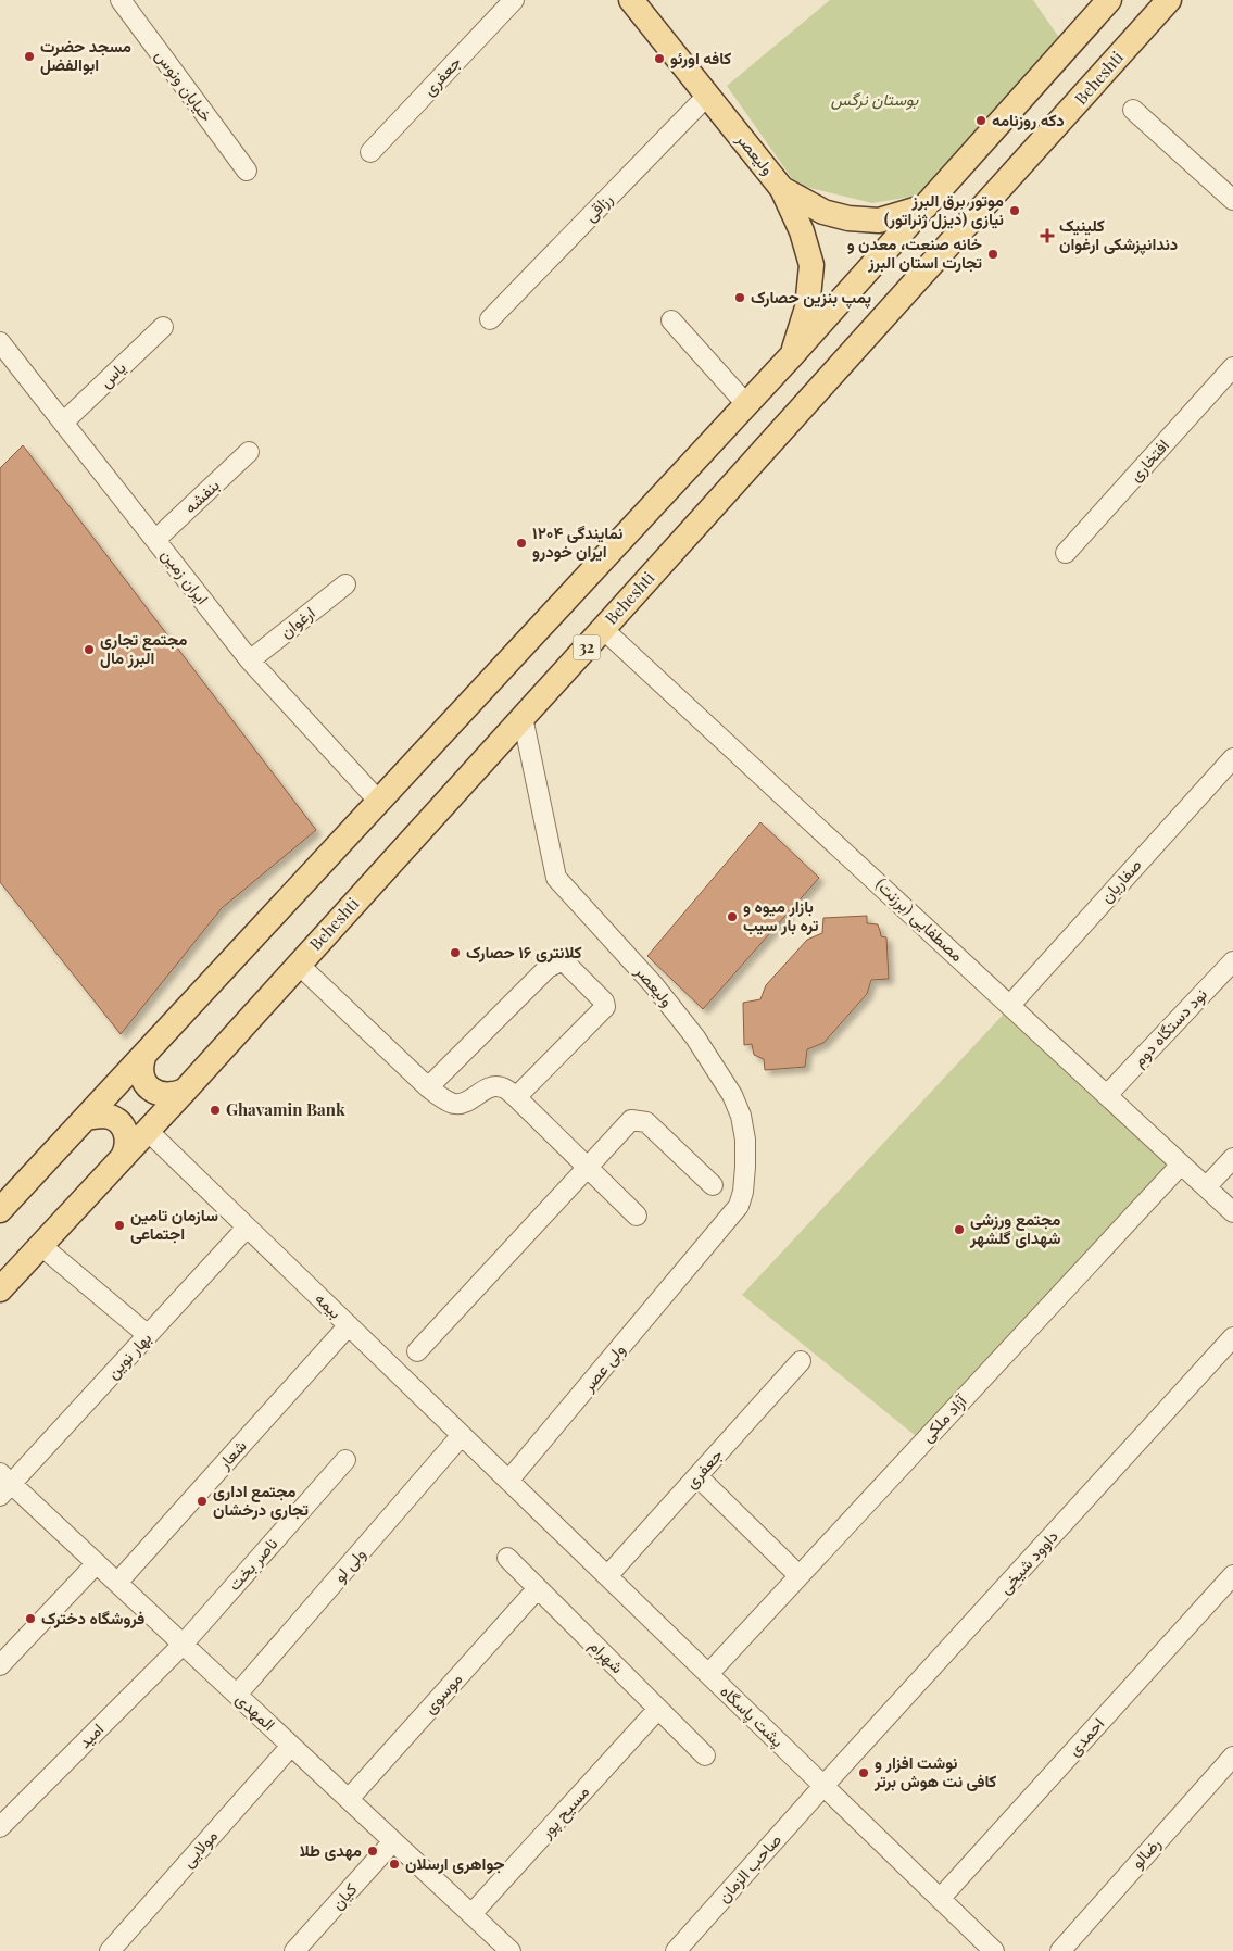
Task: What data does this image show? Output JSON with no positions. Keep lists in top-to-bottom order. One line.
{"streets":{"main road":["Beheshti","ولیعصر","32"],"street":["جعفری","خیابان ونوس","رزاقی","یاس","افتخاری","بنفشه","ایران زمین","ارغوان","صفاریان","مصطفایی (برزنت)","نود دستگاه دوم","بیمه","بهار نوین","ولی عصر","آزاد ملکی","شعار","داوود شیخی","ناصر بخت","ولی لو","شهرام","موسوی","المهدی","پشت پاسگاه","امید","احمدی","مسیح پور","مولایی","رضالو","صاحب الزمان","کیان"]},"crossings":[["جعفری","پشت پاسگاه"],["Beheshti","ولیعصر"],["Beheshti","مصطفایی (برزنت)"],["Beheshti","بیمه"],["ولیعصر","رزاقی"],["ولیعصر","ولی عصر"],["یاس","ایران زمین"],["بنفشه","ایران زمین"],["ایران زمین","ارغوان"],["صفاریان","مصطفایی (برزنت)"],["مصطفایی (برزنت)","نود دستگاه دوم"],["مصطفایی (برزنت)","آزاد ملکی"],["بیمه","بهار نوین"],["بیمه","ولی عصر"],["بیمه","شعار"],["بیمه","ولی لو"],["بیمه","پشت پاسگاه"],["بهار نوین","المهدی"],["ولی عصر","پشت پاسگاه"],["آزاد ملکی","پشت پاسگاه"],["شعار","المهدی"],["داوود شیخی","پشت پاسگاه"],["داوود شیخی","صاحب الزمان"],["ناصر بخت","المهدی"],["ناصر بخت","امید"],["ولی لو","المهدی"],["شهرام","موسوی"],["شهرام","مسیح پور"],["موسوی","المهدی"],["المهدی","امید"],["المهدی","مسیح پور"],["المهدی","مولایی"],["المهدی","کیان"],["پشت پاسگاه","احمدی"],["پشت پاسگاه","صاحب الزمان"]],"parks":["بوستان نرگس"],"places":{"other":["مسجد حضرت ابوالفضل","کافه اورئو","دکه روزنامه","موتور برق البرز نیازی (دیزل ژنراتور)","خانه صنعت، معدن و تجارت استان البرز","پمپ بنزین حصارک","۱۲۰۴ نمایندگی ایران خودرو","مجتمع تجاری البرز مال","بازار میوه و تره بار سیب","کلانتری ۱۶ حصارک","Ghavamin Bank","سازمان تامین اجتماعی","مجتمع ورزشی شهدای گلشهر","مجتمع اداری تجاری درخشان","فروشگاه دخترک","نوشت افزار و کافی نت هوش برتر","مهدی طلا","جواهری ارسلان"],"health":["کلینیک دندانپزشکی ارغوان"]}}
